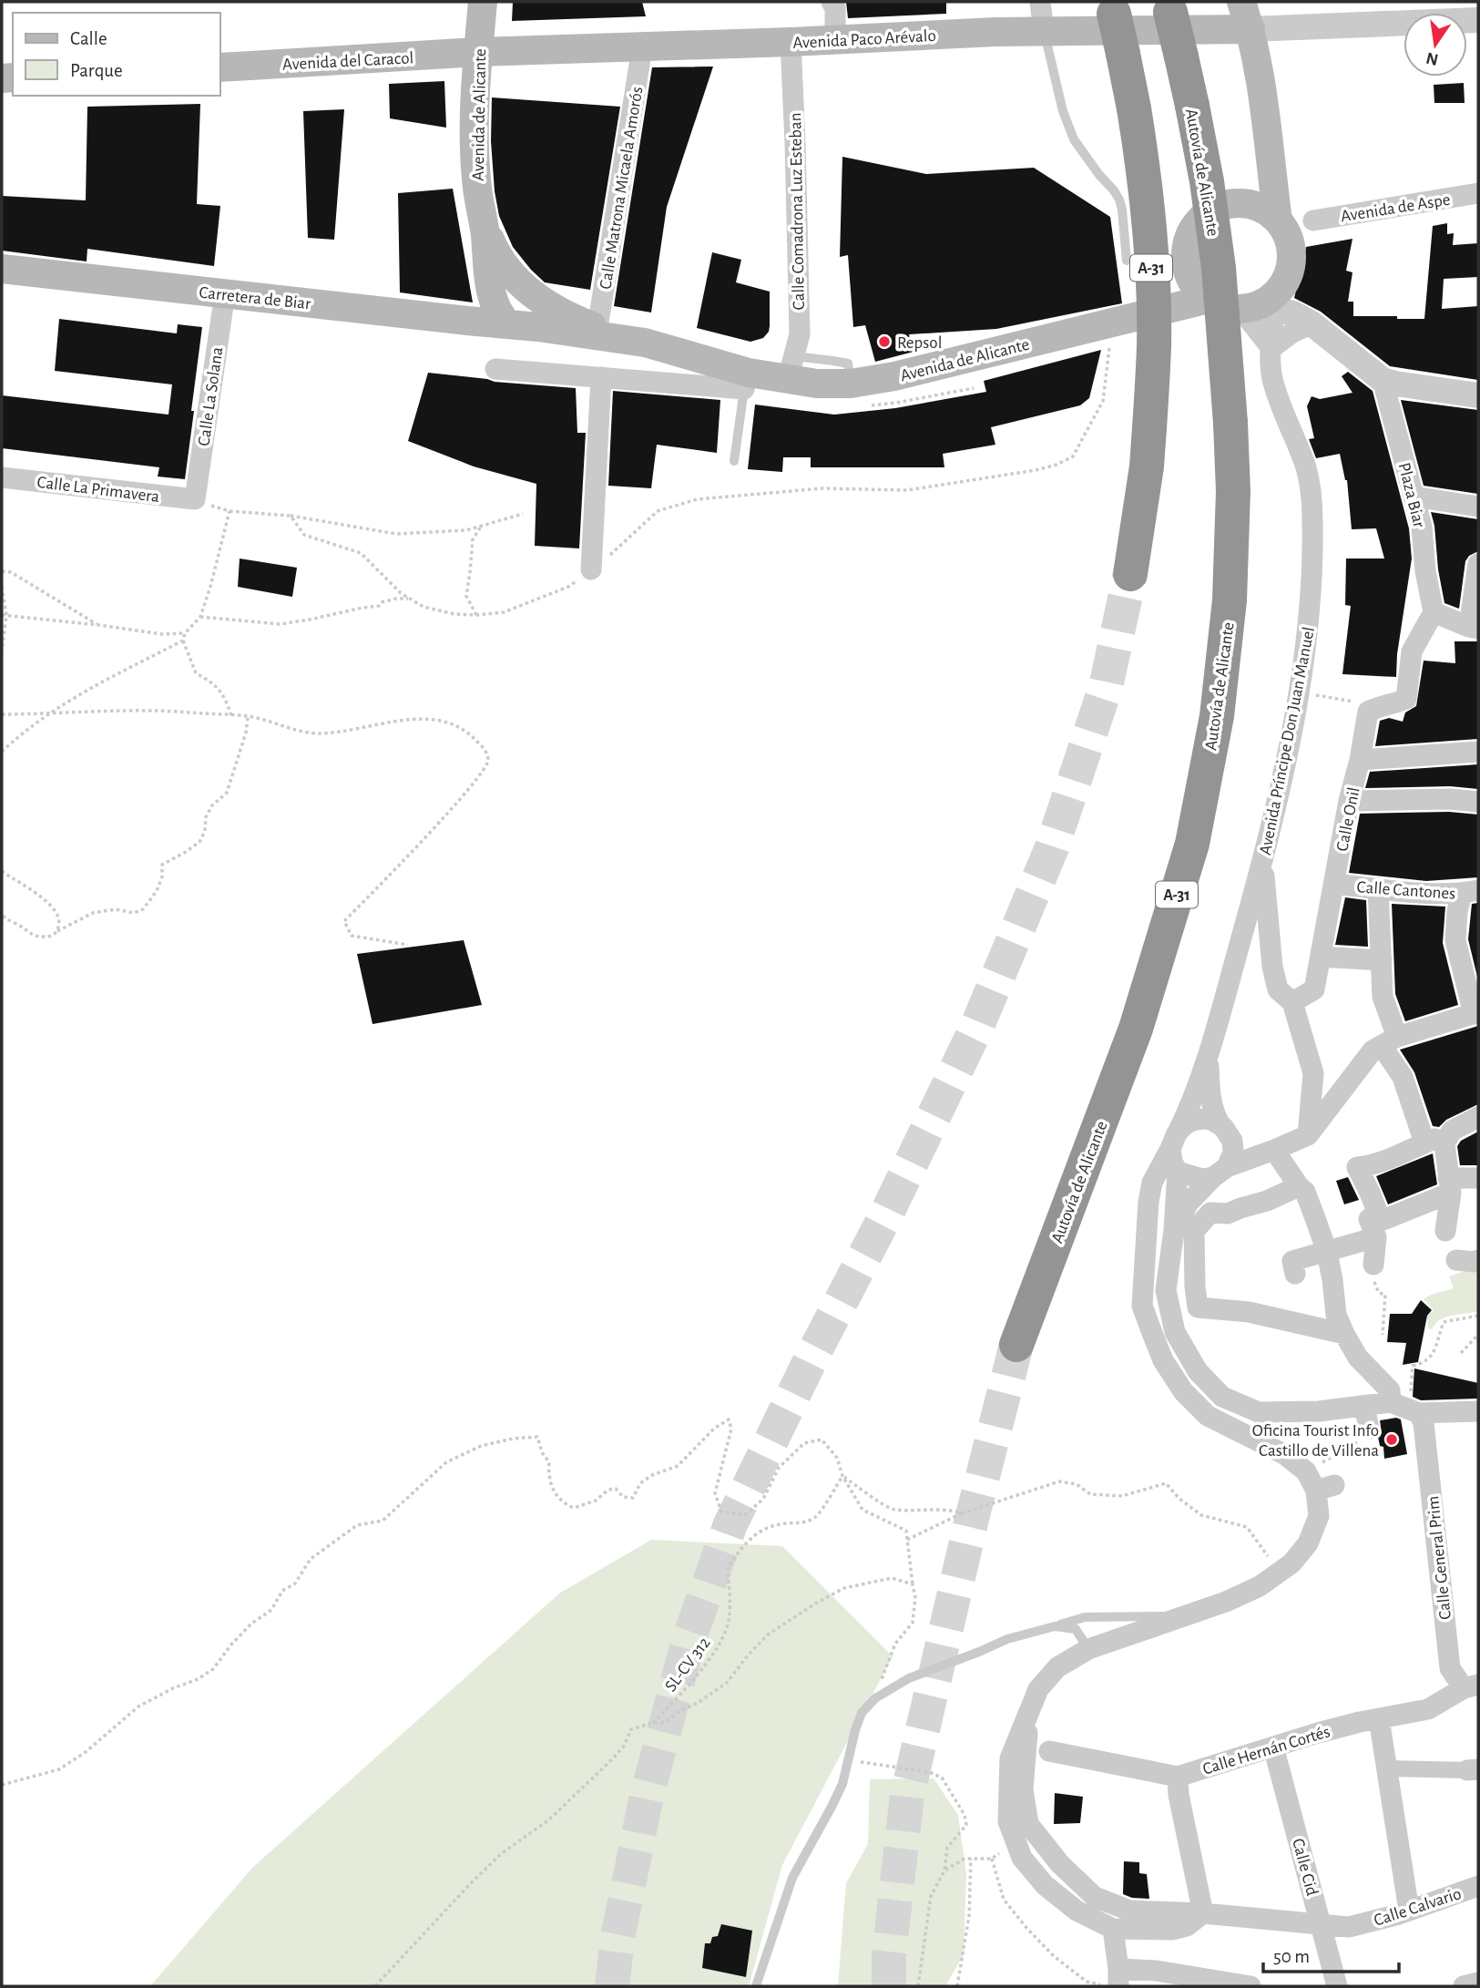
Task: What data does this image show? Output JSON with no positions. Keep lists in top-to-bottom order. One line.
{"streets":{"highway":["Autovía de Alicante","A-31"],"main road":["Avenida Paco Arévalo","Avenida del Caracol","Avenida de Alicante","Carretera de Biar"],"street":["Calle Matrona Micaela Amorós","Avenida de Aspe","Calle Comadrona Luz Esteban","Calle La Solana","Calle La Primavera","Plaza Biar","Avenida Príncipe Don Juan Manuel","Calle Onil","Calle Cantones","Calle General Prim","Calle Hernán Cortés","Calle Cid","Calle Calvario"],"path":["SL-CV 312"]},"crossings":[["Avenida Paco Arévalo","Avenida del Caracol"],["Avenida Paco Arévalo","Avenida de Alicante"],["Avenida Paco Arévalo","Calle Matrona Micaela Amorós"],["Avenida Paco Arévalo","Calle Comadrona Luz Esteban"],["Avenida del Caracol","Avenida de Alicante"],["Avenida de Alicante","Calle Matrona Micaela Amorós"],["Avenida de Alicante","Calle Comadrona Luz Esteban"],["Avenida de Alicante","Carretera de Biar"],["Avenida de Alicante","Avenida Príncipe Don Juan Manuel"],["Carretera de Biar","Calle La Solana"],["Calle La Solana","Calle La Primavera"],["Calle Onil","Calle Cantones"],["Calle General Prim","Calle Hernán Cortés"],["Calle Hernán Cortés","Calle Cid"],["Calle Cid","Calle Calvario"]],"places":["Repsol","Oficina Tourist Info Castillo de Villena"],"legend":["Calle","Parque"],"scale_bar":"50 m","north":"bottom"}
